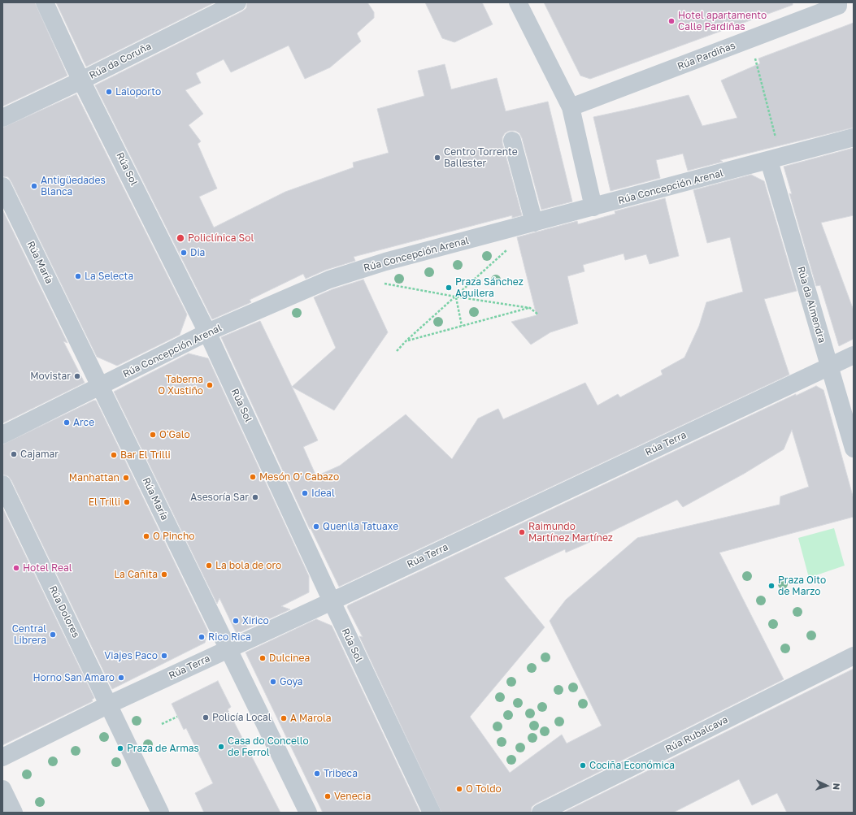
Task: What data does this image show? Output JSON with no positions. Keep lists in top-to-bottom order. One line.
{"streets":{"street":["Rúa Pardiñas","Rúa da Coruña","Rúa Sol","Rúa Concepción Arenal","Rúa María","Rúa da Almendra","Rúa Terra","Rúa Dolores","Rúa Rubalcava"]},"crossings":[["Rúa da Coruña","Rúa Sol"],["Rúa Sol","Rúa Concepción Arenal"],["Rúa Sol","Rúa Terra"],["Rúa Concepción Arenal","Rúa María"],["Rúa Concepción Arenal","Rúa da Almendra"],["Rúa María","Rúa Terra"],["Rúa da Almendra","Rúa Terra"],["Rúa Terra","Rúa Dolores"]],"places":["Hotel apartamento Calle Pardiñas","Laloporto","Centro Torrente Ballester","Antigüedades Blanca","Policlínica Sol","Dia","La Selecta","Praza Sánchez Aguilera","Movistar","Taberna O Xustiño","Arce","O'Galo","Cajamar","Bar El Trilli","Mesón O' Cabazo","Manhattan","Ideal","Asesoría Sar","El Trilli","Quenlla Tatuaxe","Raimundo Martínez Martínez","O Pincho","La bola de oro","Hotel Real","La Cañita","Praza Oito de Marzo","Xirico","Central Librera","Rico Rica","Viajes Paco","Dulcinea","Horno San Amaro","Goya","Policía Local","A Marola","Casa do Concello de Ferrol","Praza de Armas","Cociña Económica","Tribeca","O Toldo","Venecia"],"north":"right"}
